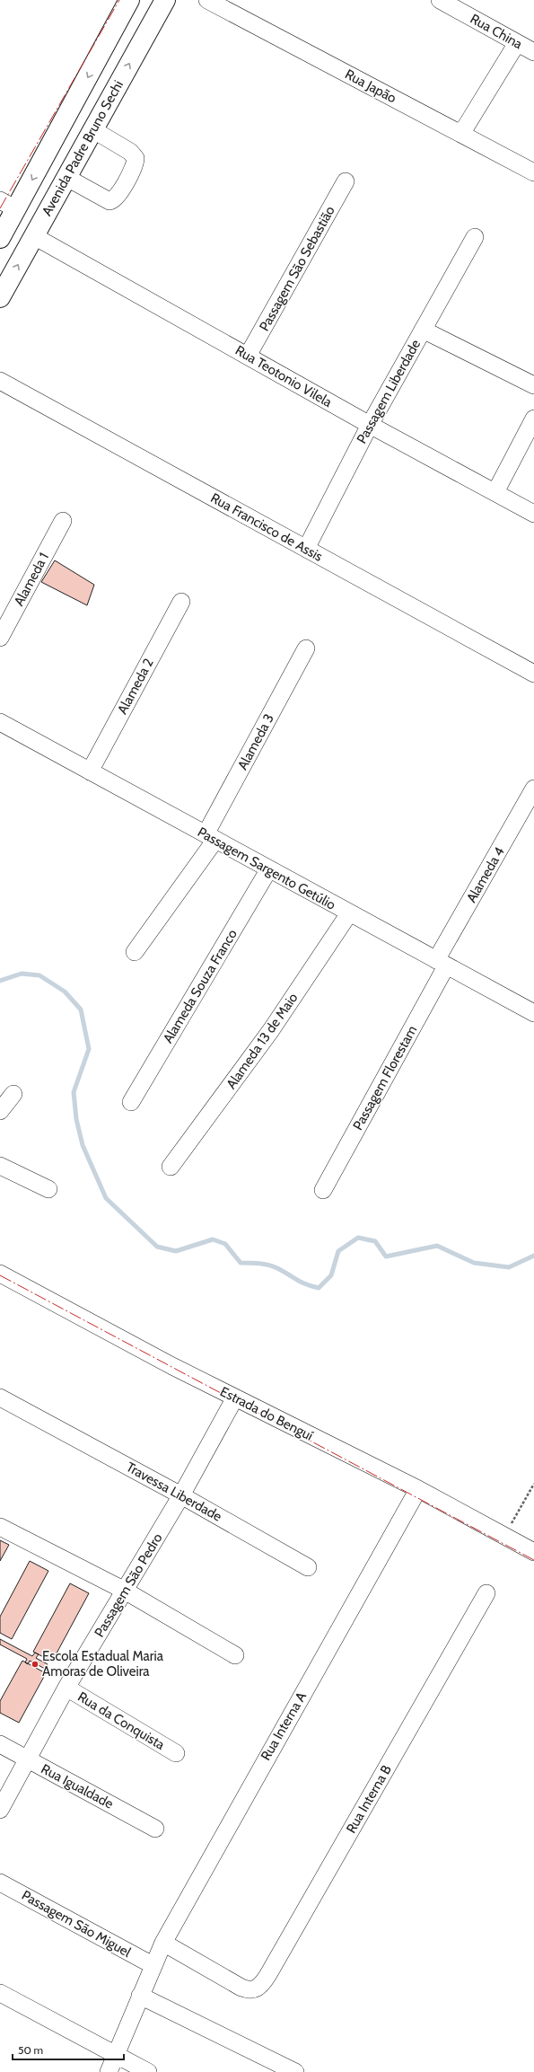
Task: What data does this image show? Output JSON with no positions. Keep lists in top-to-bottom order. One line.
{"streets":{"main road":["Avenida Padre Bruno Sechi"],"street":["Rua China","Rua Japão","Passagem São Sebastião","Rua Teotonio Vilela","Passagem Liberdade","Rua Francisco de Assis","Alameda 1","Alameda 2","Alameda 3","Passagem Sargento Getúlio","Alameda 4","Alameda Souza Franco","Alameda 13 de Maio","Passagem Florestam","Estrada do Benguí","Travessa Liberdade","Passagem São Pedro","Rua da Conquista","Rua Interna A","Rua Igualdade","Rua Interna B","Passagem São Miguel"]},"crossings":[["Avenida Padre Bruno Sechi","Rua Teotonio Vilela"],["Passagem São Sebastião","Rua Teotonio Vilela"],["Rua Teotonio Vilela","Passagem Liberdade"],["Passagem Liberdade","Rua Francisco de Assis"],["Alameda 2","Passagem Sargento Getúlio"],["Alameda 3","Passagem Sargento Getúlio"],["Passagem Sargento Getúlio","Alameda 4"],["Passagem Sargento Getúlio","Alameda Souza Franco"],["Passagem Sargento Getúlio","Alameda 13 de Maio"],["Passagem Sargento Getúlio","Passagem Florestam"],["Alameda 4","Passagem Florestam"],["Estrada do Benguí","Passagem São Pedro"],["Estrada do Benguí","Rua Interna A"],["Travessa Liberdade","Passagem São Pedro"],["Passagem São Pedro","Rua da Conquista"],["Passagem São Pedro","Rua Igualdade"],["Rua Interna A","Rua Interna B"],["Rua Interna A","Passagem São Miguel"]],"places":["Escola Estadual Maria Amoras de Oliveira"],"scale_bar":"50 m"}
